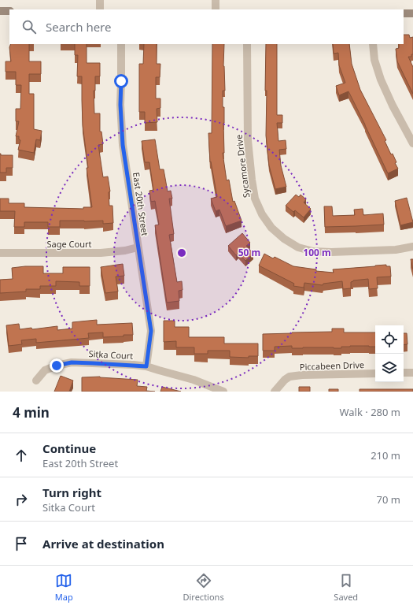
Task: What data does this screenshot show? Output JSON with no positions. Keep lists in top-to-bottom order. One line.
{"streets":{"street":["Sycamore Drive","East 20th Street","Sage Court","Sitka Court","Piccabeen Drive"]},"crossings":[["East 20th Street","Sage Court"],["East 20th Street","Sitka Court"]],"page":{"search":"Search here","heading":["4 min","Walk · 280 m"],"list":[["Continue","East 20th Street","210 m"],["Turn right","Sitka Court","70 m"],"Arrive at destination"],"nav":["Map","Directions","Saved"]},"rings":["50 m","100 m"]}
